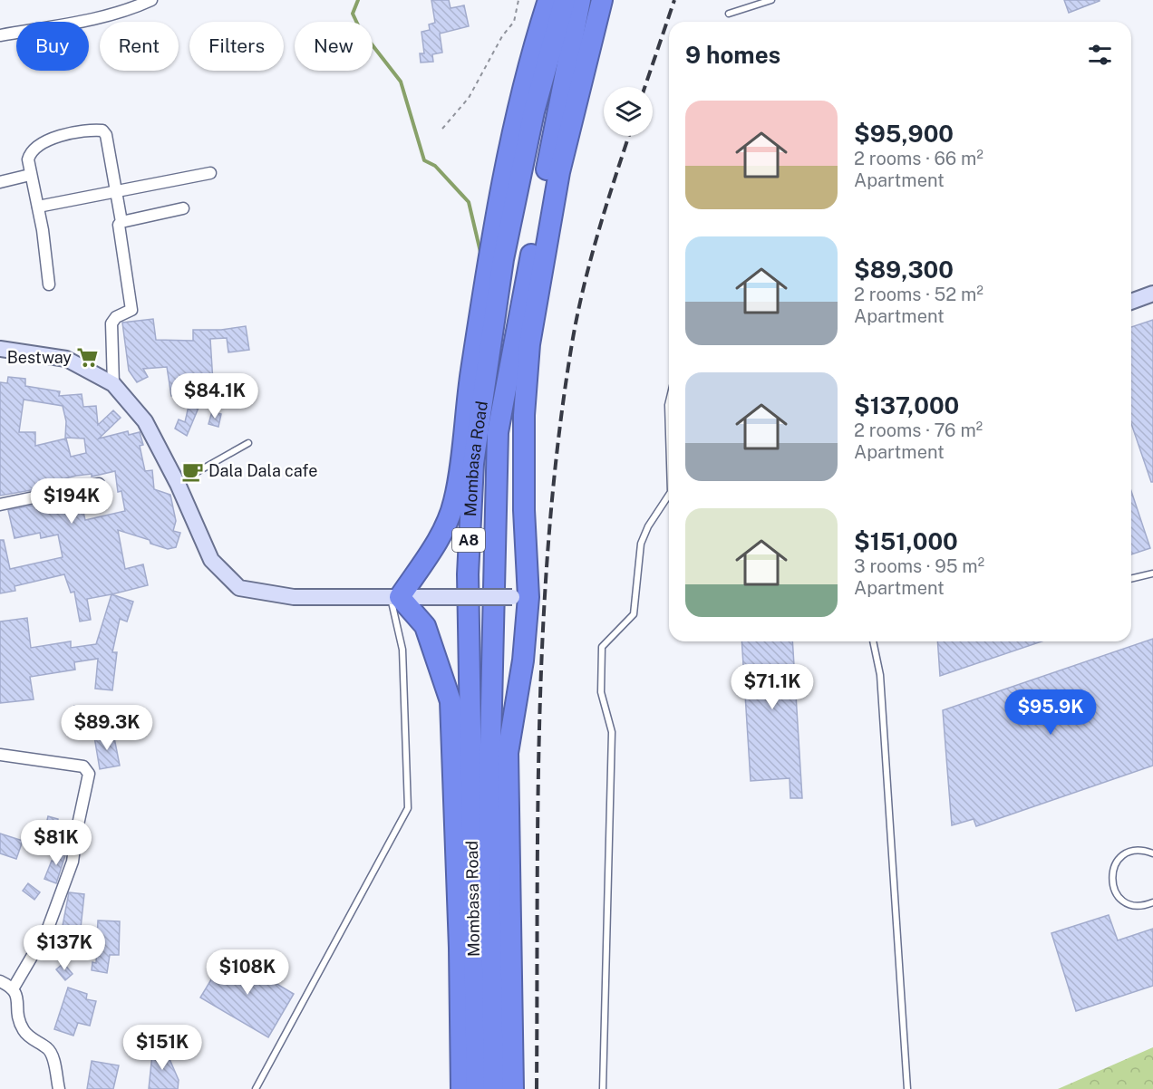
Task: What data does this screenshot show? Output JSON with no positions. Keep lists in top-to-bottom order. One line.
{"streets":{"highway":["Mombasa Road","A8"]},"places":{"supermarket":["Bestway"],"cafe":["Dala Dala cafe"]},"page":{"chip":["Buy","Rent","Filters","New"],"heading":"9 homes","list":[{"name":"$95,900","note":"2 rooms · 66 m² · Apartment"},{"name":"$89,300","note":"2 rooms · 52 m² · Apartment"},{"name":"$137,000","note":"2 rooms · 76 m² · Apartment"},{"name":"$151,000","note":"3 rooms · 95 m² · Apartment"}],"price":["$84.1K","$194K","$71.1K","$95.9K","$89.3K","$81K","$137K","$108K","$151K"]}}
